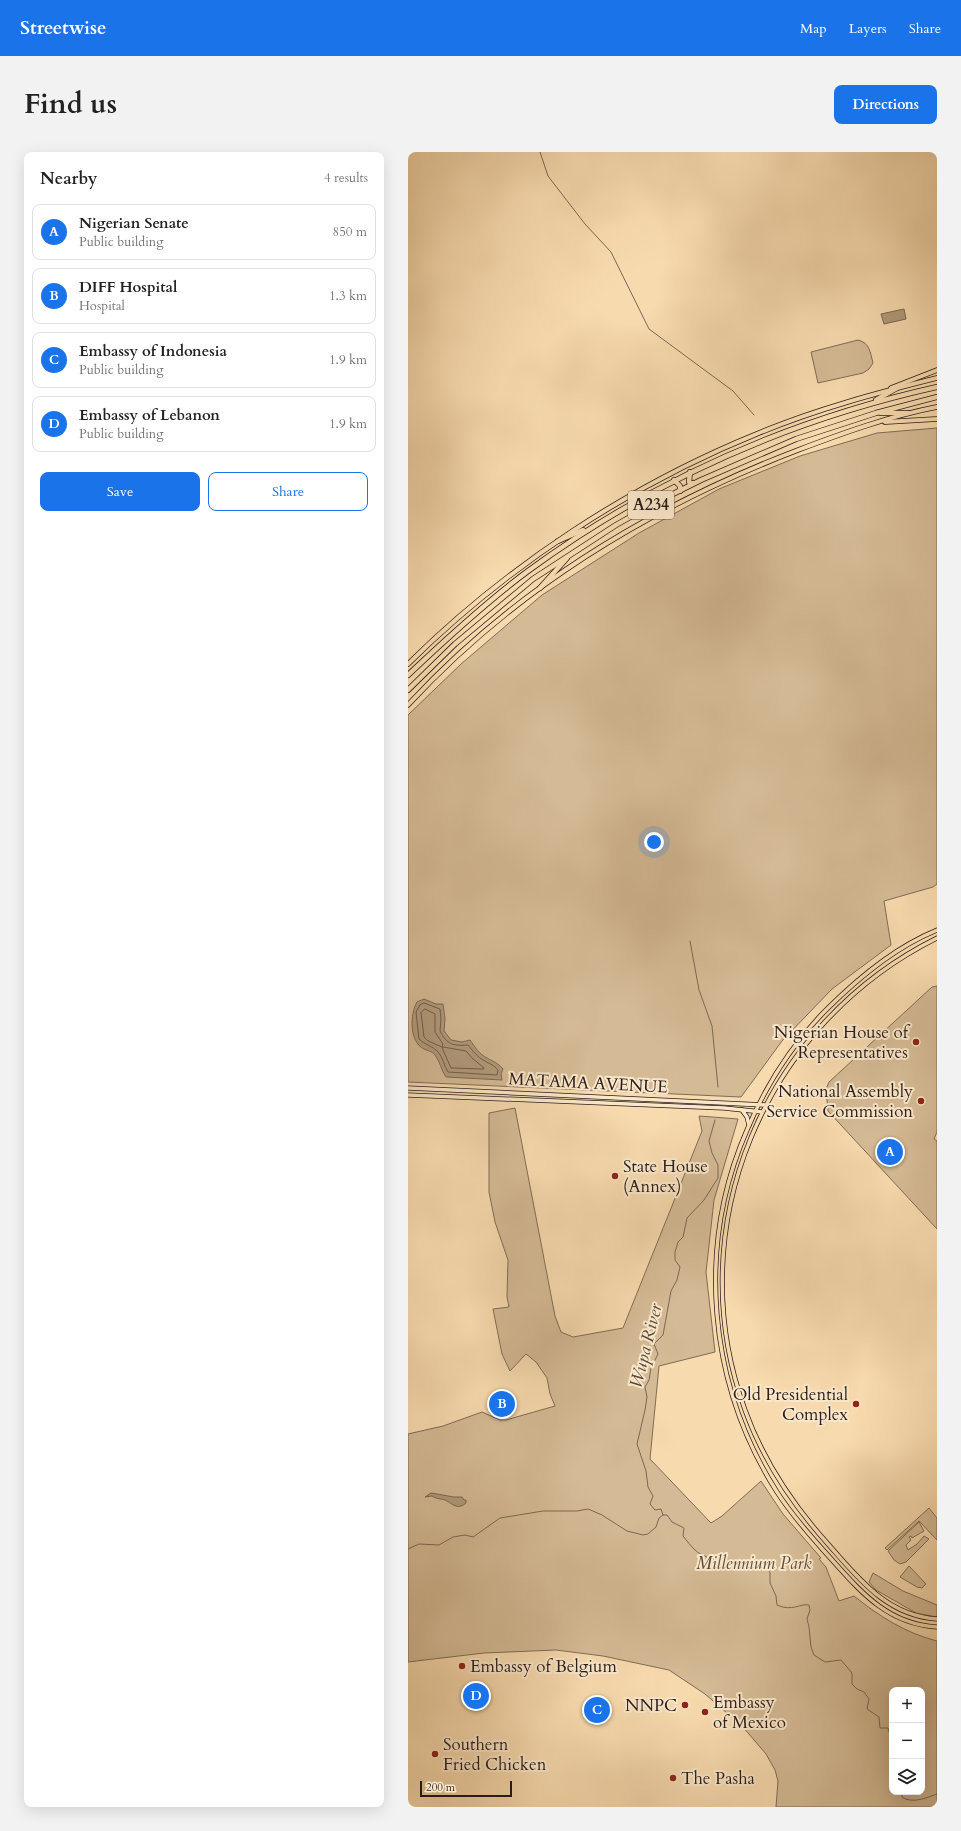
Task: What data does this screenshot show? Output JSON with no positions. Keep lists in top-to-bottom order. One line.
{"streets":{"highway":["A234"],"main road":["MATAMA AVENUE"]},"water":["Wupa River"],"parks":["Millennium Park"],"places":["Nigerian House of Representatives","National Assembly Service Commission","State House (Annex)","Old Presidential Complex","Embassy of Belgium","NNPC","Embassy of Mexico","Southern Fried Chicken","The Pasha"],"scale_bar":"200 m","page":{"header":"Streetwise","nav":["Map","Layers","Share"],"title":"Find us","buttons":["Directions",["Save","Share"]],"heading":["Nearby","4 results"],"list":[{"mark":"A","name":"Nigerian Senate","note":"Public building","value":"850 m"},{"mark":"B","name":"DIFF Hospital","note":"Hospital","value":"1.3 km"},{"mark":"C","name":"Embassy of Indonesia","note":"Public building","value":"1.9 km"},{"mark":"D","name":"Embassy of Lebanon","note":"Public building","value":"1.9 km"}],"pins":["A","B","D","C"],"map_buttons":["+","−"],"scale":"200 m"}}
